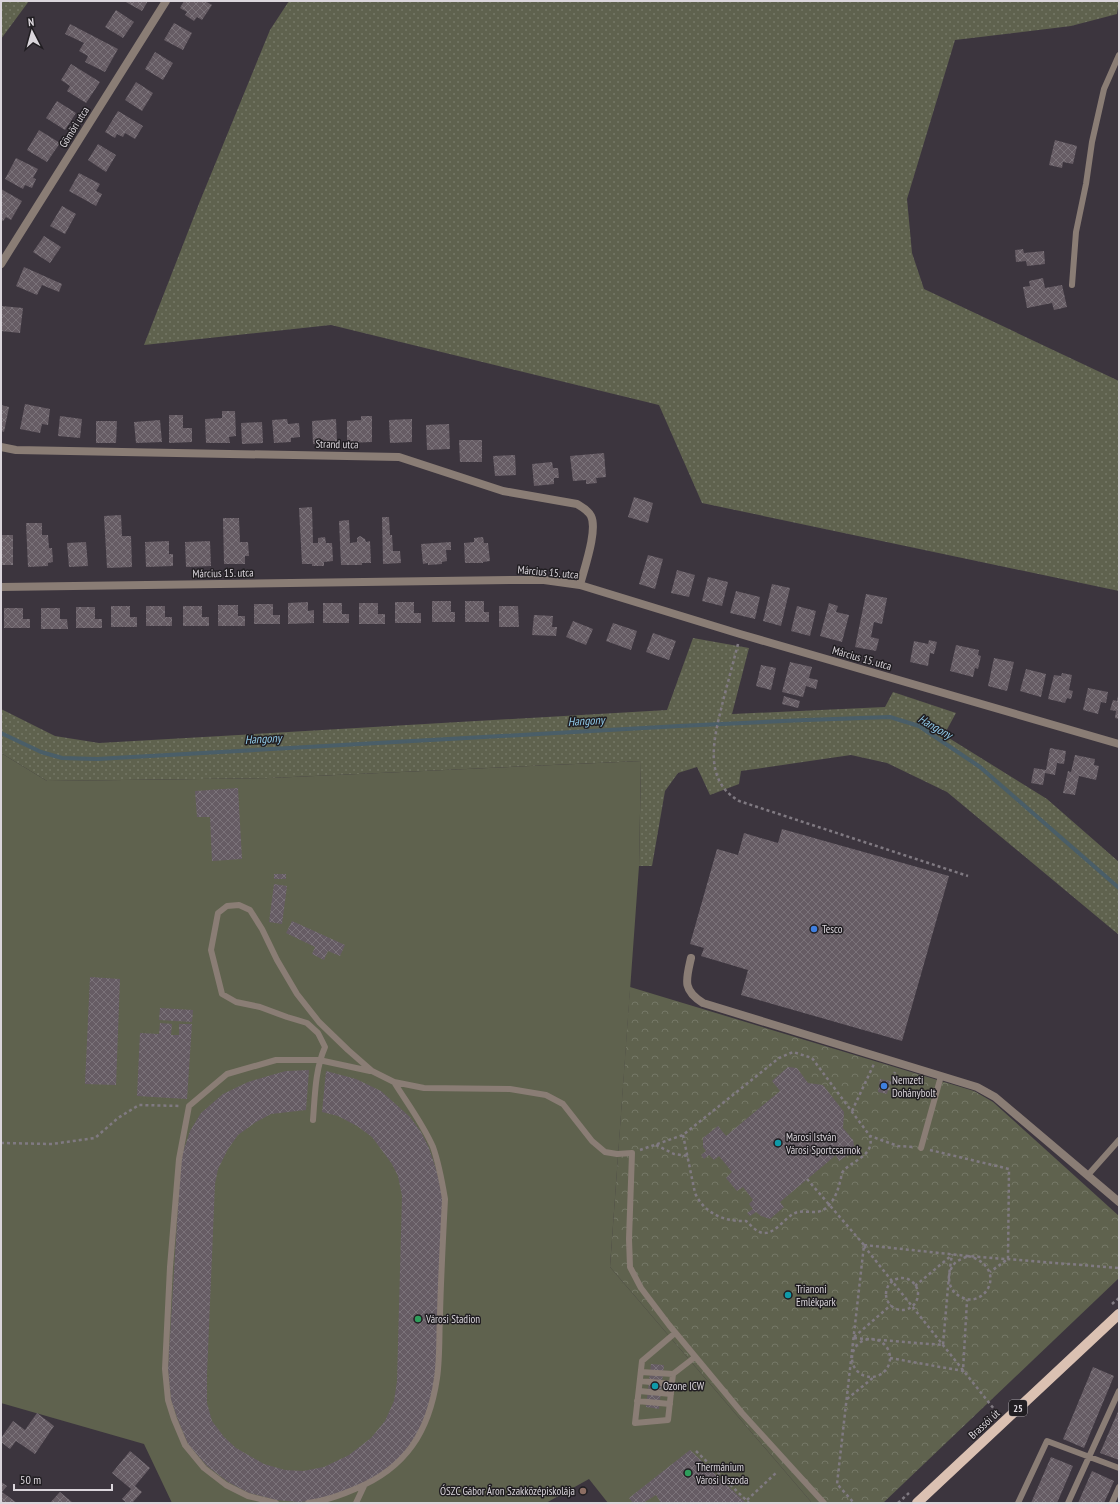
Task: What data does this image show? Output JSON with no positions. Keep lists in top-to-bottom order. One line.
{"streets":{"main road":["25","Brassói út"],"street":["Gömöri utca","Strand utca","Március 15. utca"]},"crossings":[["Strand utca","Március 15. utca"]],"water":["Hangony"],"places":["Tesco","Nemzeti Dohánybolt","Marosi István Városi Sportcsarnok","Trianoni Emlékpark","Városi Stadion","Ozone ICW","Thermánium Városi Uszoda","ÓSZC Gábor Áron Szakközépiskolája"],"scale_bar":"50 m","north":"top"}
